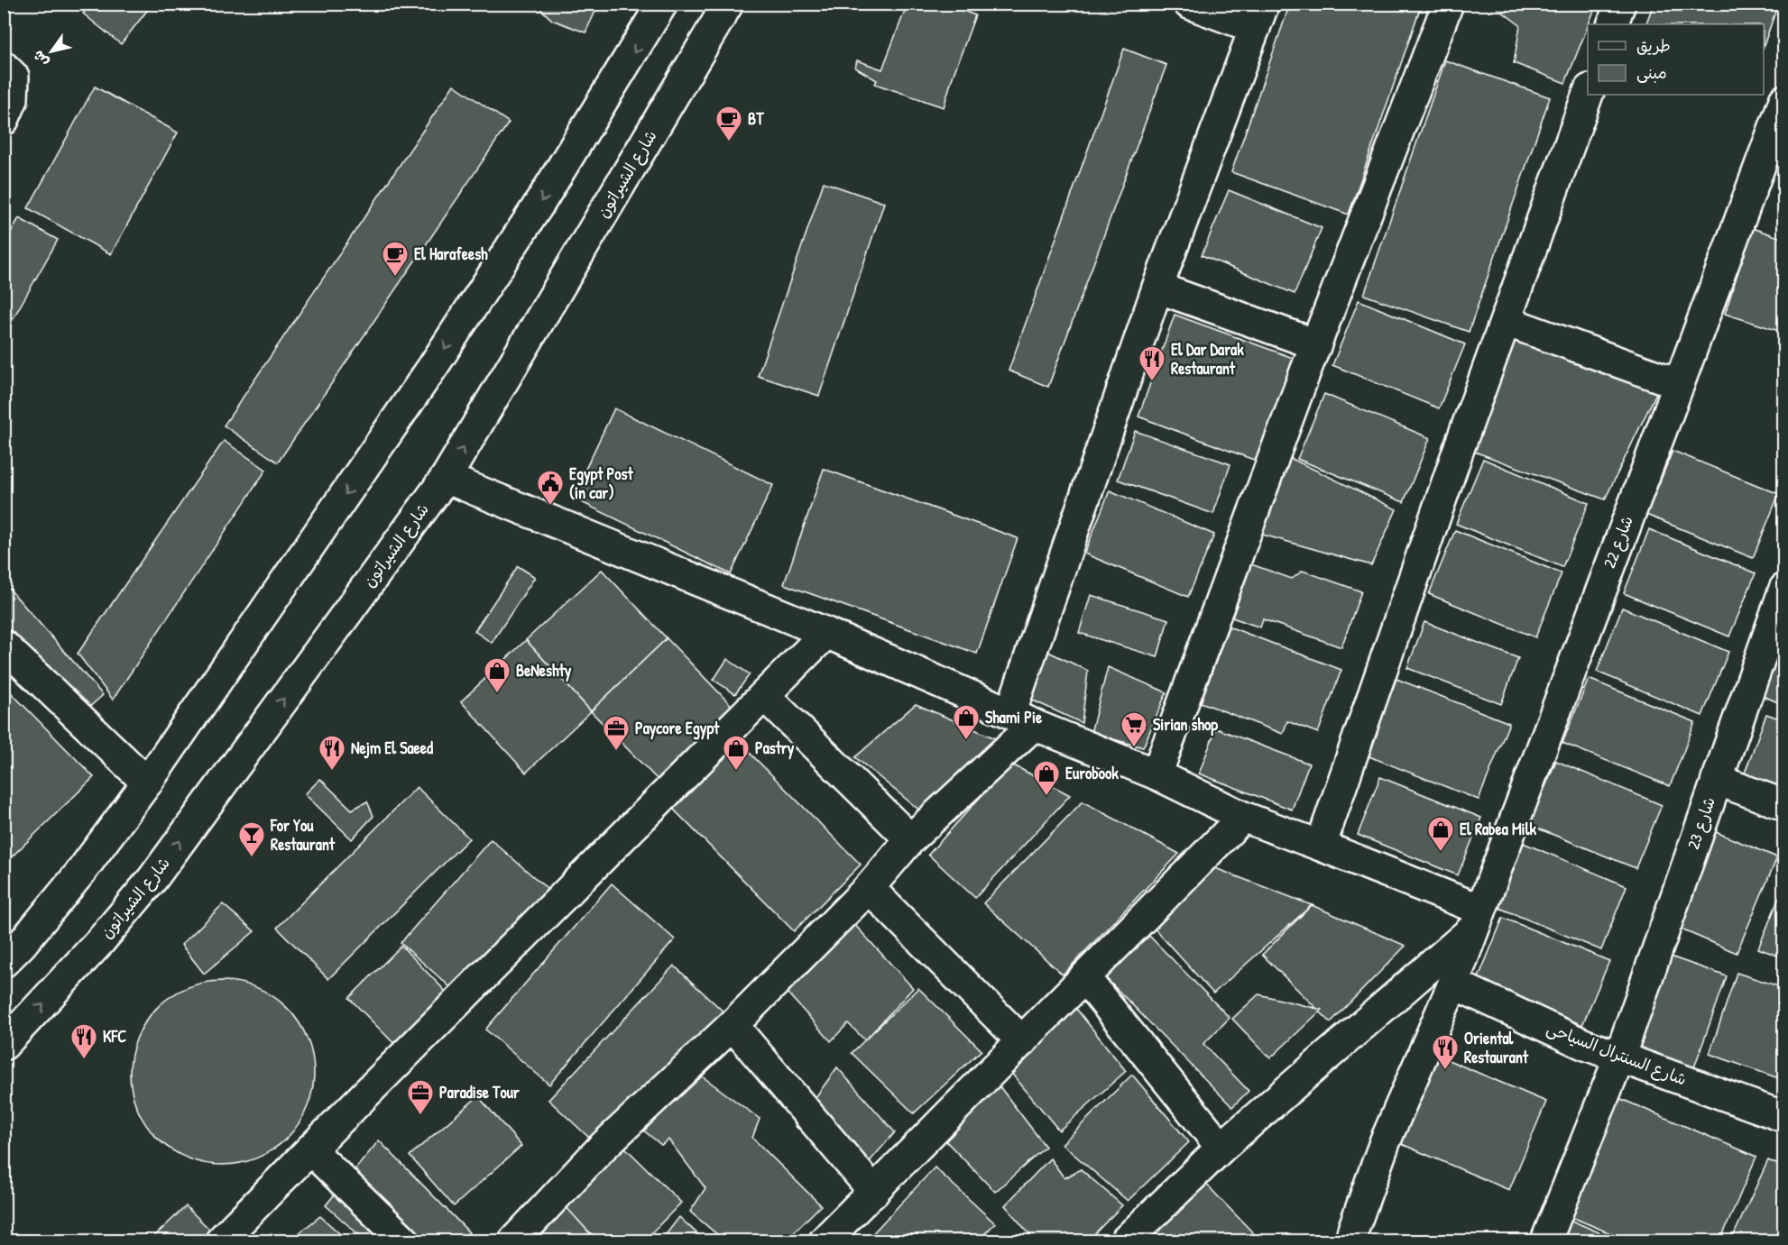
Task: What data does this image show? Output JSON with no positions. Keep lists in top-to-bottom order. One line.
{"streets":{"street":["شارع الشيراتون","شارع 22","شارع 23","شارع السنترال السياحى"]},"crossings":[["شارع 22","شارع السنترال السياحى"],["شارع 23","شارع السنترال السياحى"]],"places":{"cafe":["BT","El Harafeesh"],"restaurant":["El Dar Darak Restaurant","Nejm El Saeed","KFC","Oriental Restaurant"],"public building":["Egypt Post (in car)"],"shop":["BeNeshty","Shami Pie","Pastry","Eurobook","El Rabea Milk"],"supermarket":["Sirian shop"],"office":["Paycore Egypt","Paradise Tour"],"bar":["For You Restaurant"]},"legend":["طريق","مبنى"],"north":"bottom left"}
